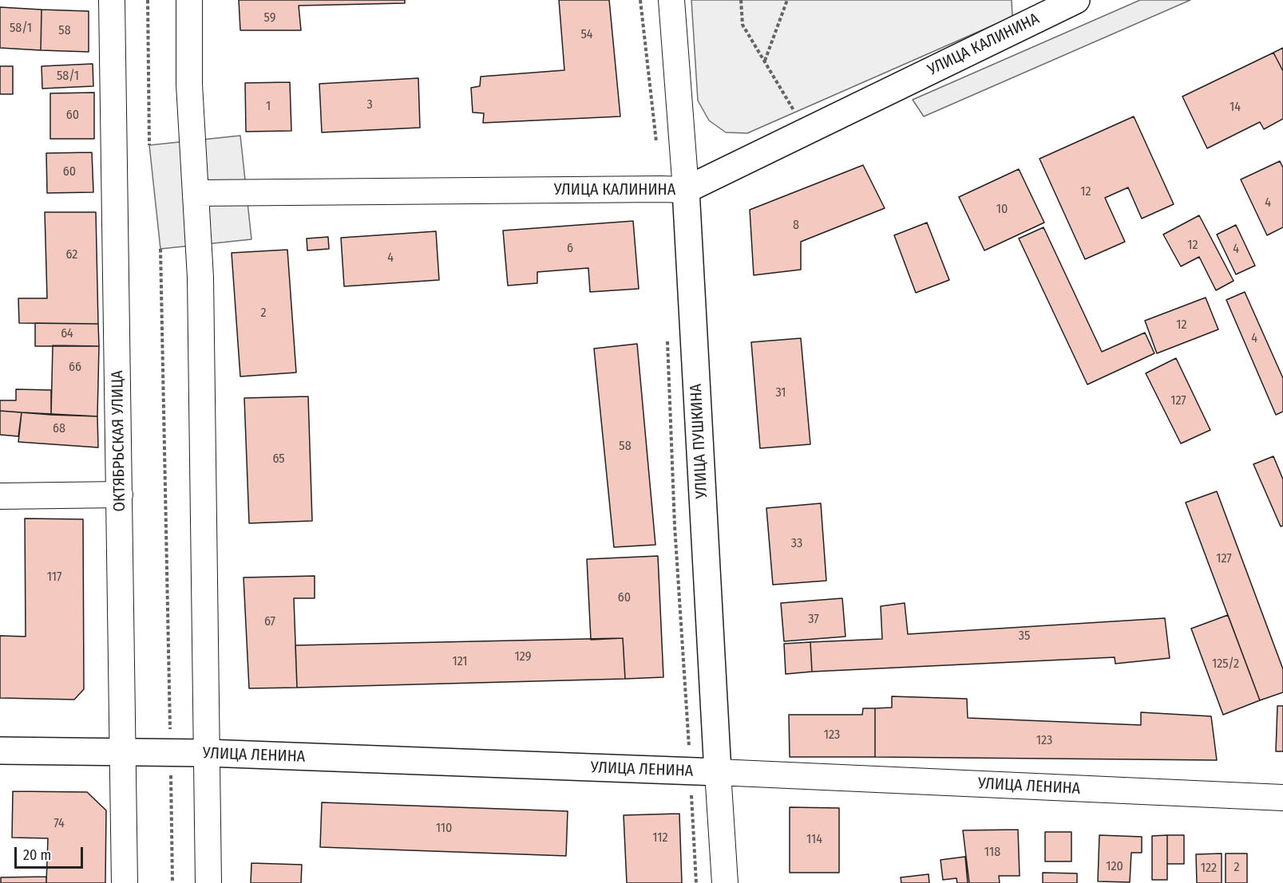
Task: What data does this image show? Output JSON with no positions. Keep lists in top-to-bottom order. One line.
{"streets":{"main road":["УЛИЦА КАЛИНИНА","УЛИЦА ПУШКИНА","УЛИЦА ЛЕНИНА"],"street":["ОКТЯБРЬСКАЯ УЛИЦА"]},"crossings":[["УЛИЦА КАЛИНИНА","УЛИЦА ПУШКИНА"],["ОКТЯБРЬСКАЯ УЛИЦА","УЛИЦА ЛЕНИНА"],["УЛИЦА ПУШКИНА","УЛИЦА ЛЕНИНА"]],"house_numbers":["59","58/1","58","54","58/1","3","1","14","60","60","12","4","10","8","12","6","4","62","4","2","12","64","4","66","31","127","68","58","65","33","127","117","60","37","67","35","129","121","125/2","123","123","74","110","112","114","118","120","2","122"],"scale_bar":"20 m"}
